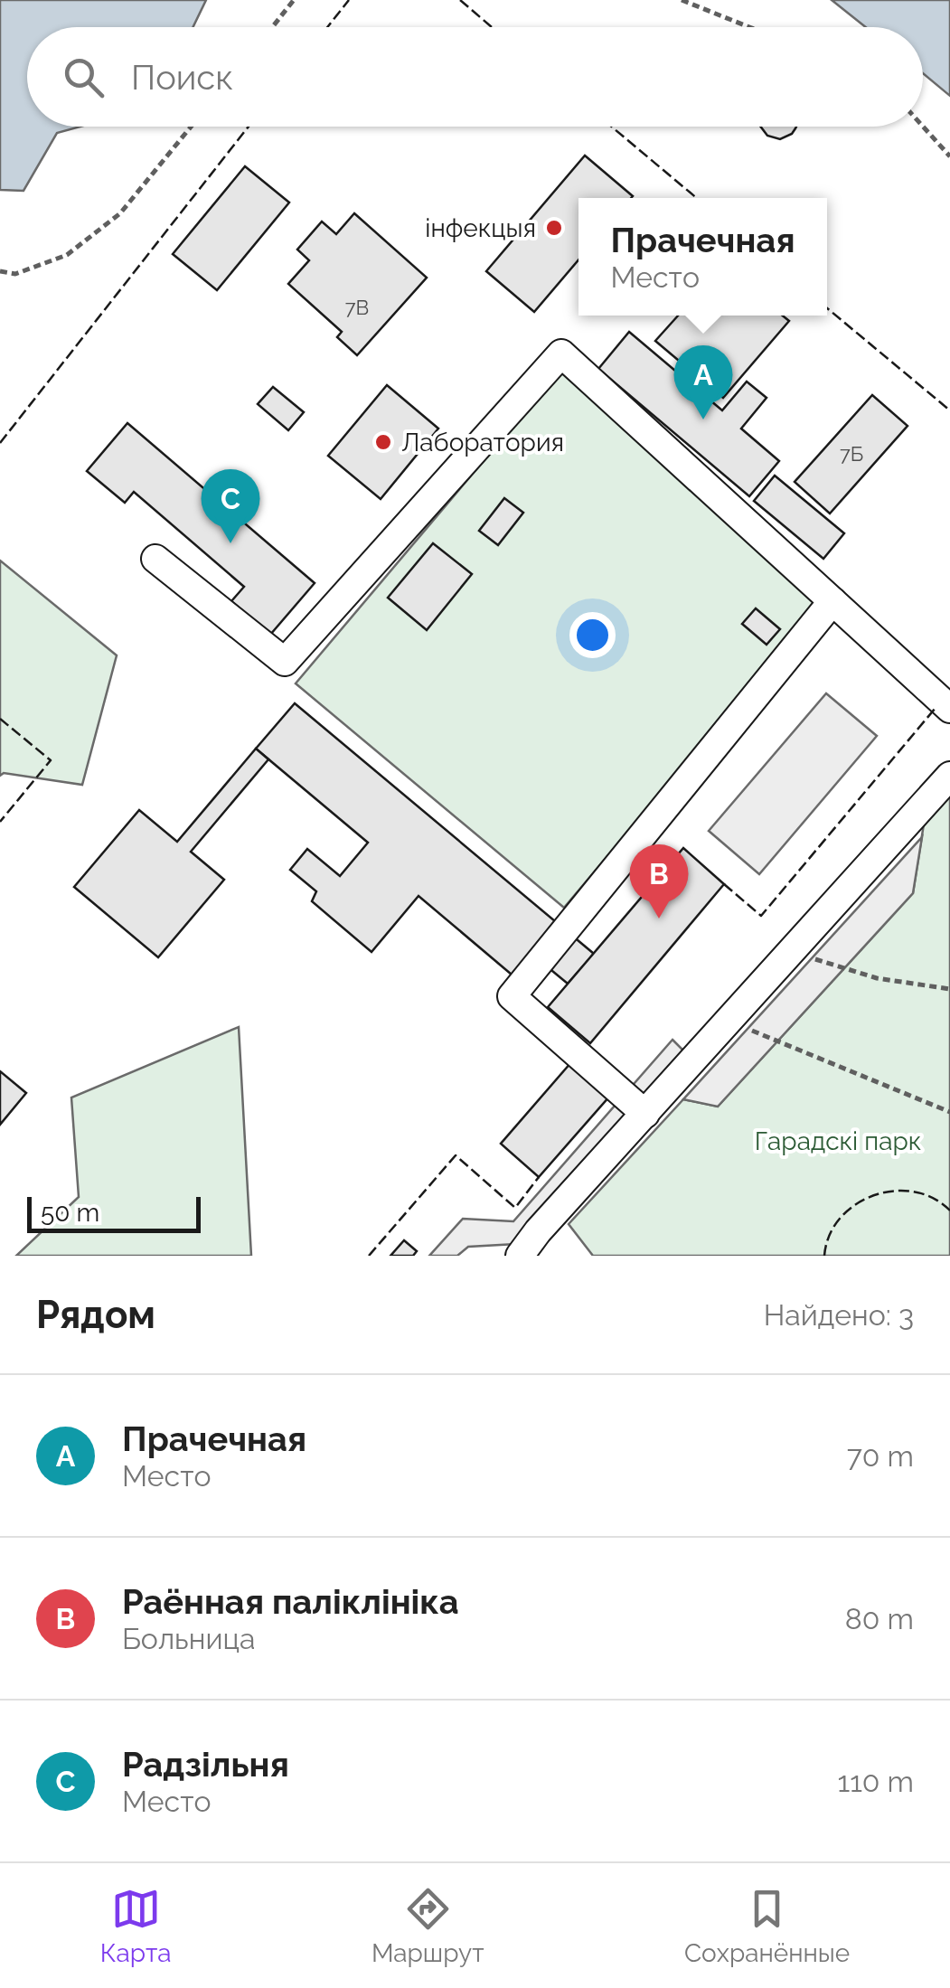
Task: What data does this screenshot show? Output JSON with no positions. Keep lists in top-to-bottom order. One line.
{"parks":["Гарадскі парк"],"places":["інфекцыя","Лаборатория"],"house_numbers":["7В","7Б"],"scale_bar":"50 m","page":{"search":"Поиск","popup":["Прачечная","Место"],"pins":["A","C","B"],"scale":"50 m","heading":["Рядом","Найдено: 3"],"list":[{"mark":"A","name":"Прачечная","note":"Место","value":"70 m"},{"mark":"B","name":"Раённая паліклініка","note":"Больница","value":"80 m"},{"mark":"C","name":"Радзільня","note":"Место","value":"110 m"}],"nav":["Карта","Маршрут","Сохранённые"]}}
